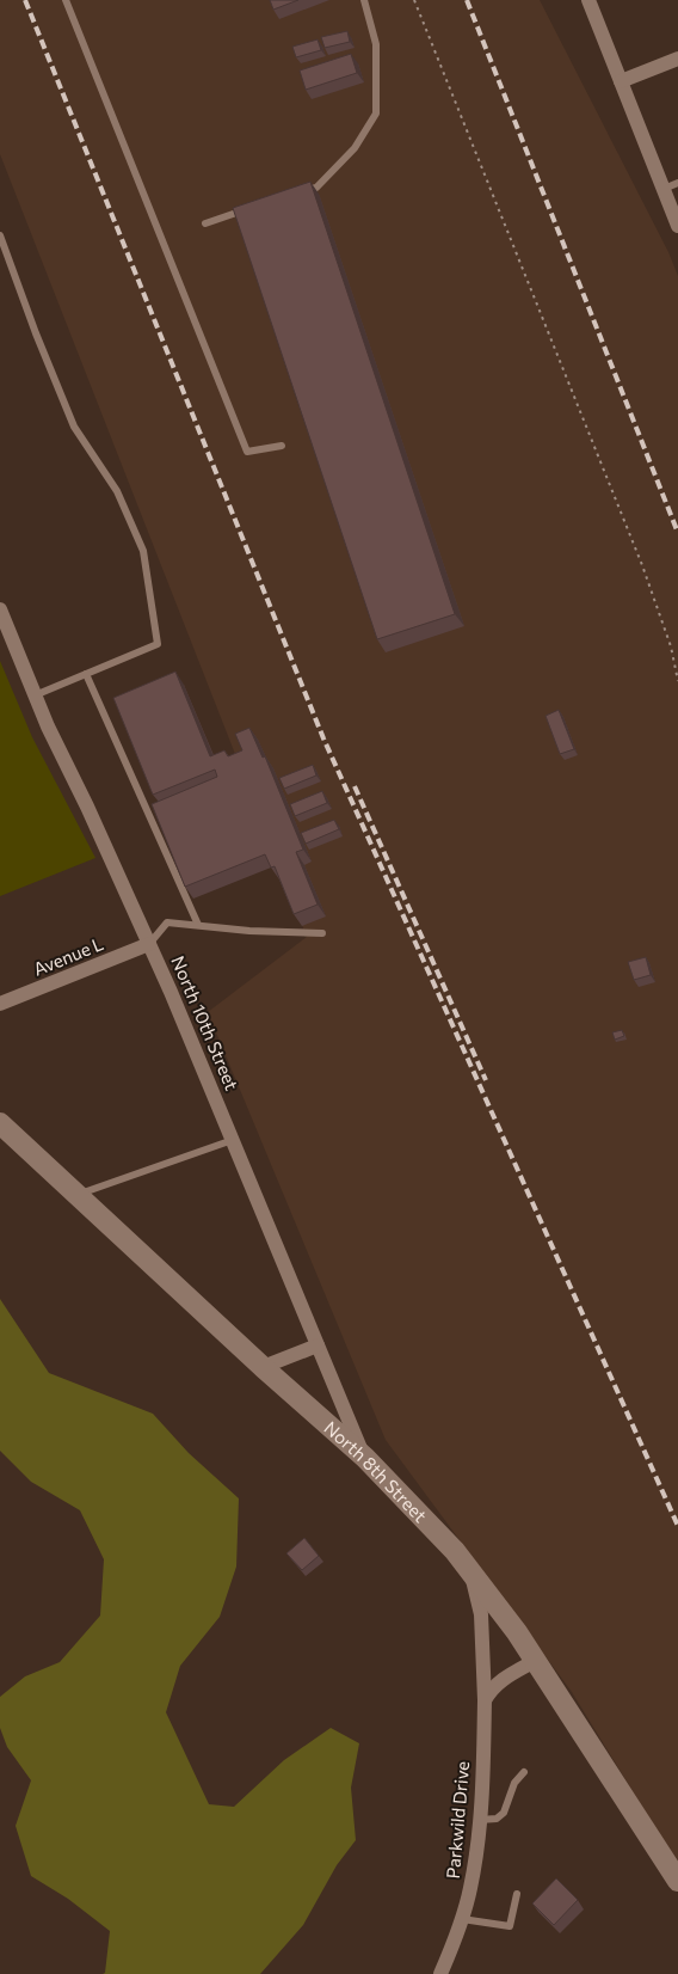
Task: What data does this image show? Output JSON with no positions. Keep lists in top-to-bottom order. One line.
{"streets":{"street":["Avenue L","North 10th Street","North 8th Street","Parkwild Drive"]},"crossings":[["Avenue L","North 10th Street"],["North 10th Street","North 8th Street"],["North 8th Street","Parkwild Drive"]]}
